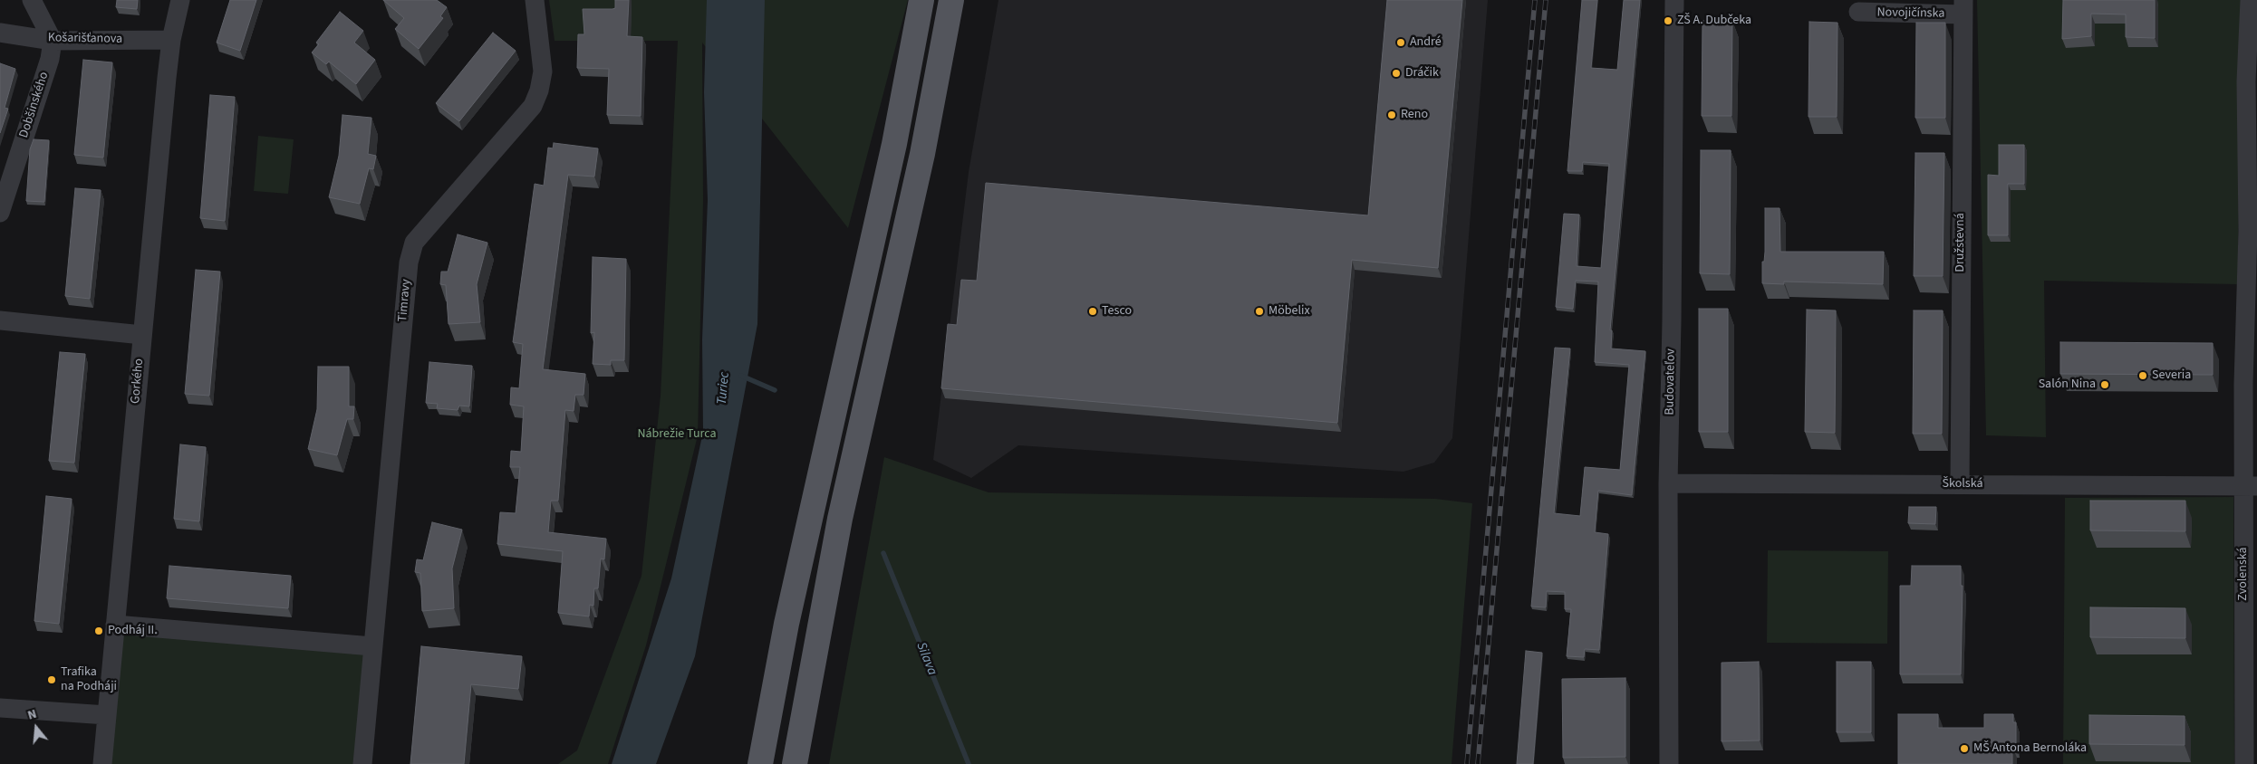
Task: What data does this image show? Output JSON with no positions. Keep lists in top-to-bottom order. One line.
{"streets":{"street":["Novojičínska","Košarišťanova","Dobšinského","Družstevná","Timravy","Gorkého","Budovateľov","Školská","Zvolenská"]},"crossings":[["Novojičínska","Družstevná"],["Košarišťanova","Dobšinského"],["Košarišťanova","Gorkého"],["Družstevná","Školská"],["Budovateľov","Školská"],["Školská","Zvolenská"]],"water":["Turiec","Silava"],"parks":["Nábrežie Turca"],"places":["ZŠ A. Dubčeka","André","Dráčik","Reno","Tesco","Möbelix","Severia","Salón Nina","Podháj II.","Trafika na Podháji","MŠ Antona Bernoláka"],"north":"top"}
